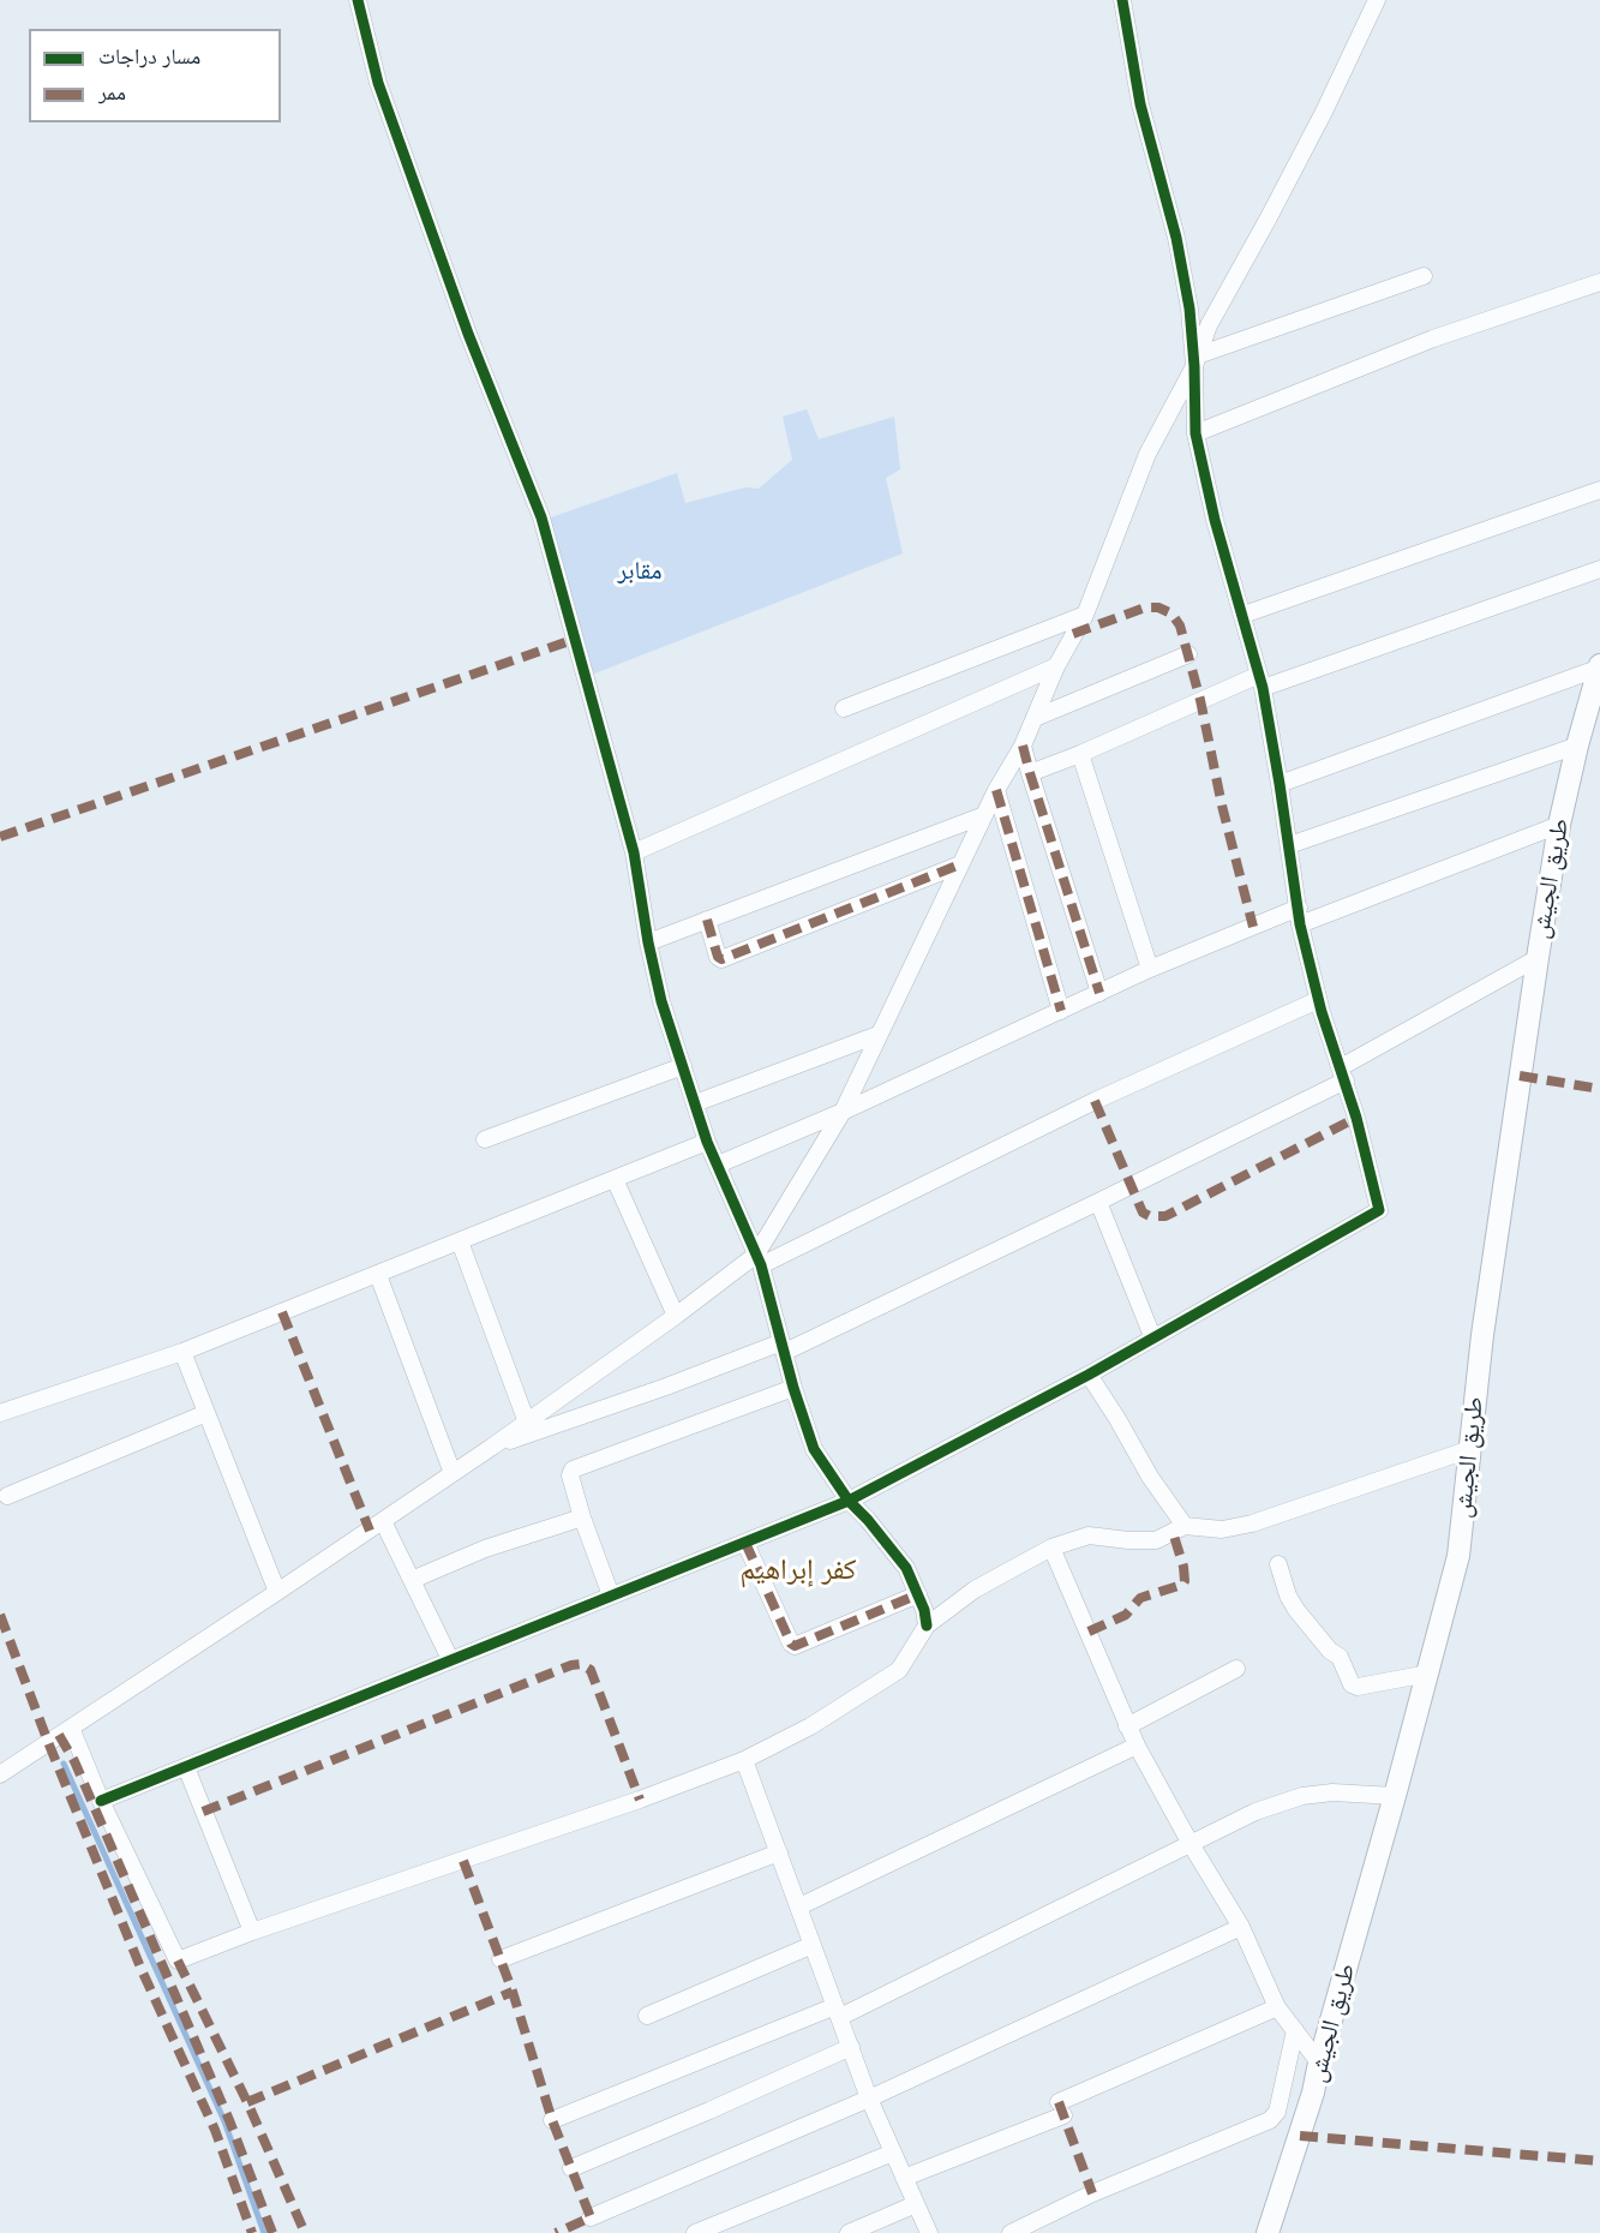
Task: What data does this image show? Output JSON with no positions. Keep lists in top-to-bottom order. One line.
{"streets":{"main road":["طريق الجيش"]},"districts":["كفر إبراهيم"],"parks":["مقابر"],"legend":["مسار دراجات","ممر"]}
